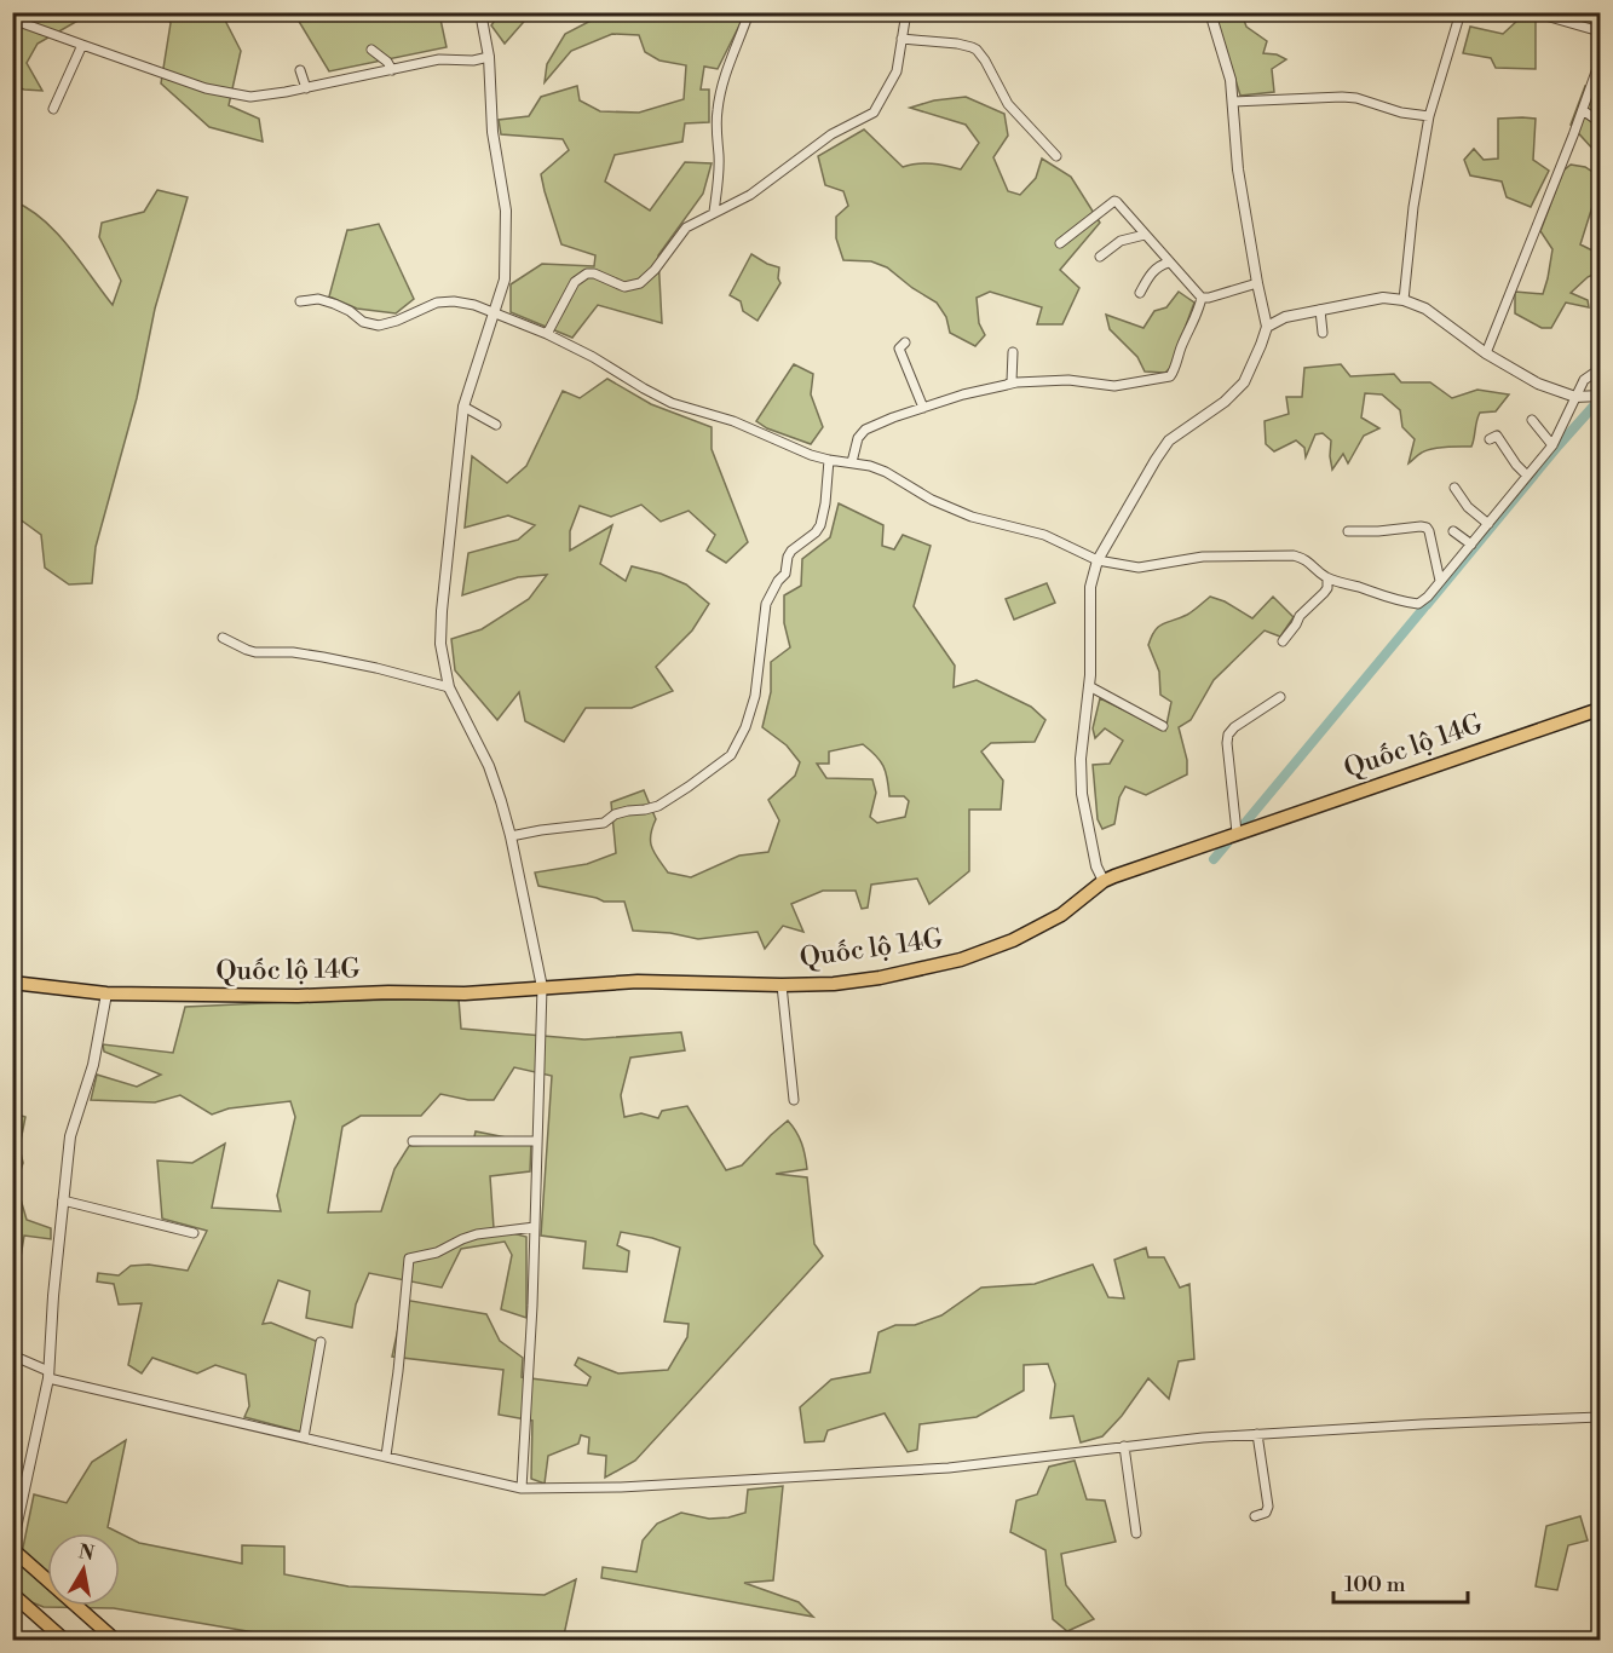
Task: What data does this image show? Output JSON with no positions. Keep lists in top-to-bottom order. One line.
{"streets":{"main road":["Quốc lộ 14G"]},"scale_bar":"100 m","north":"top"}
